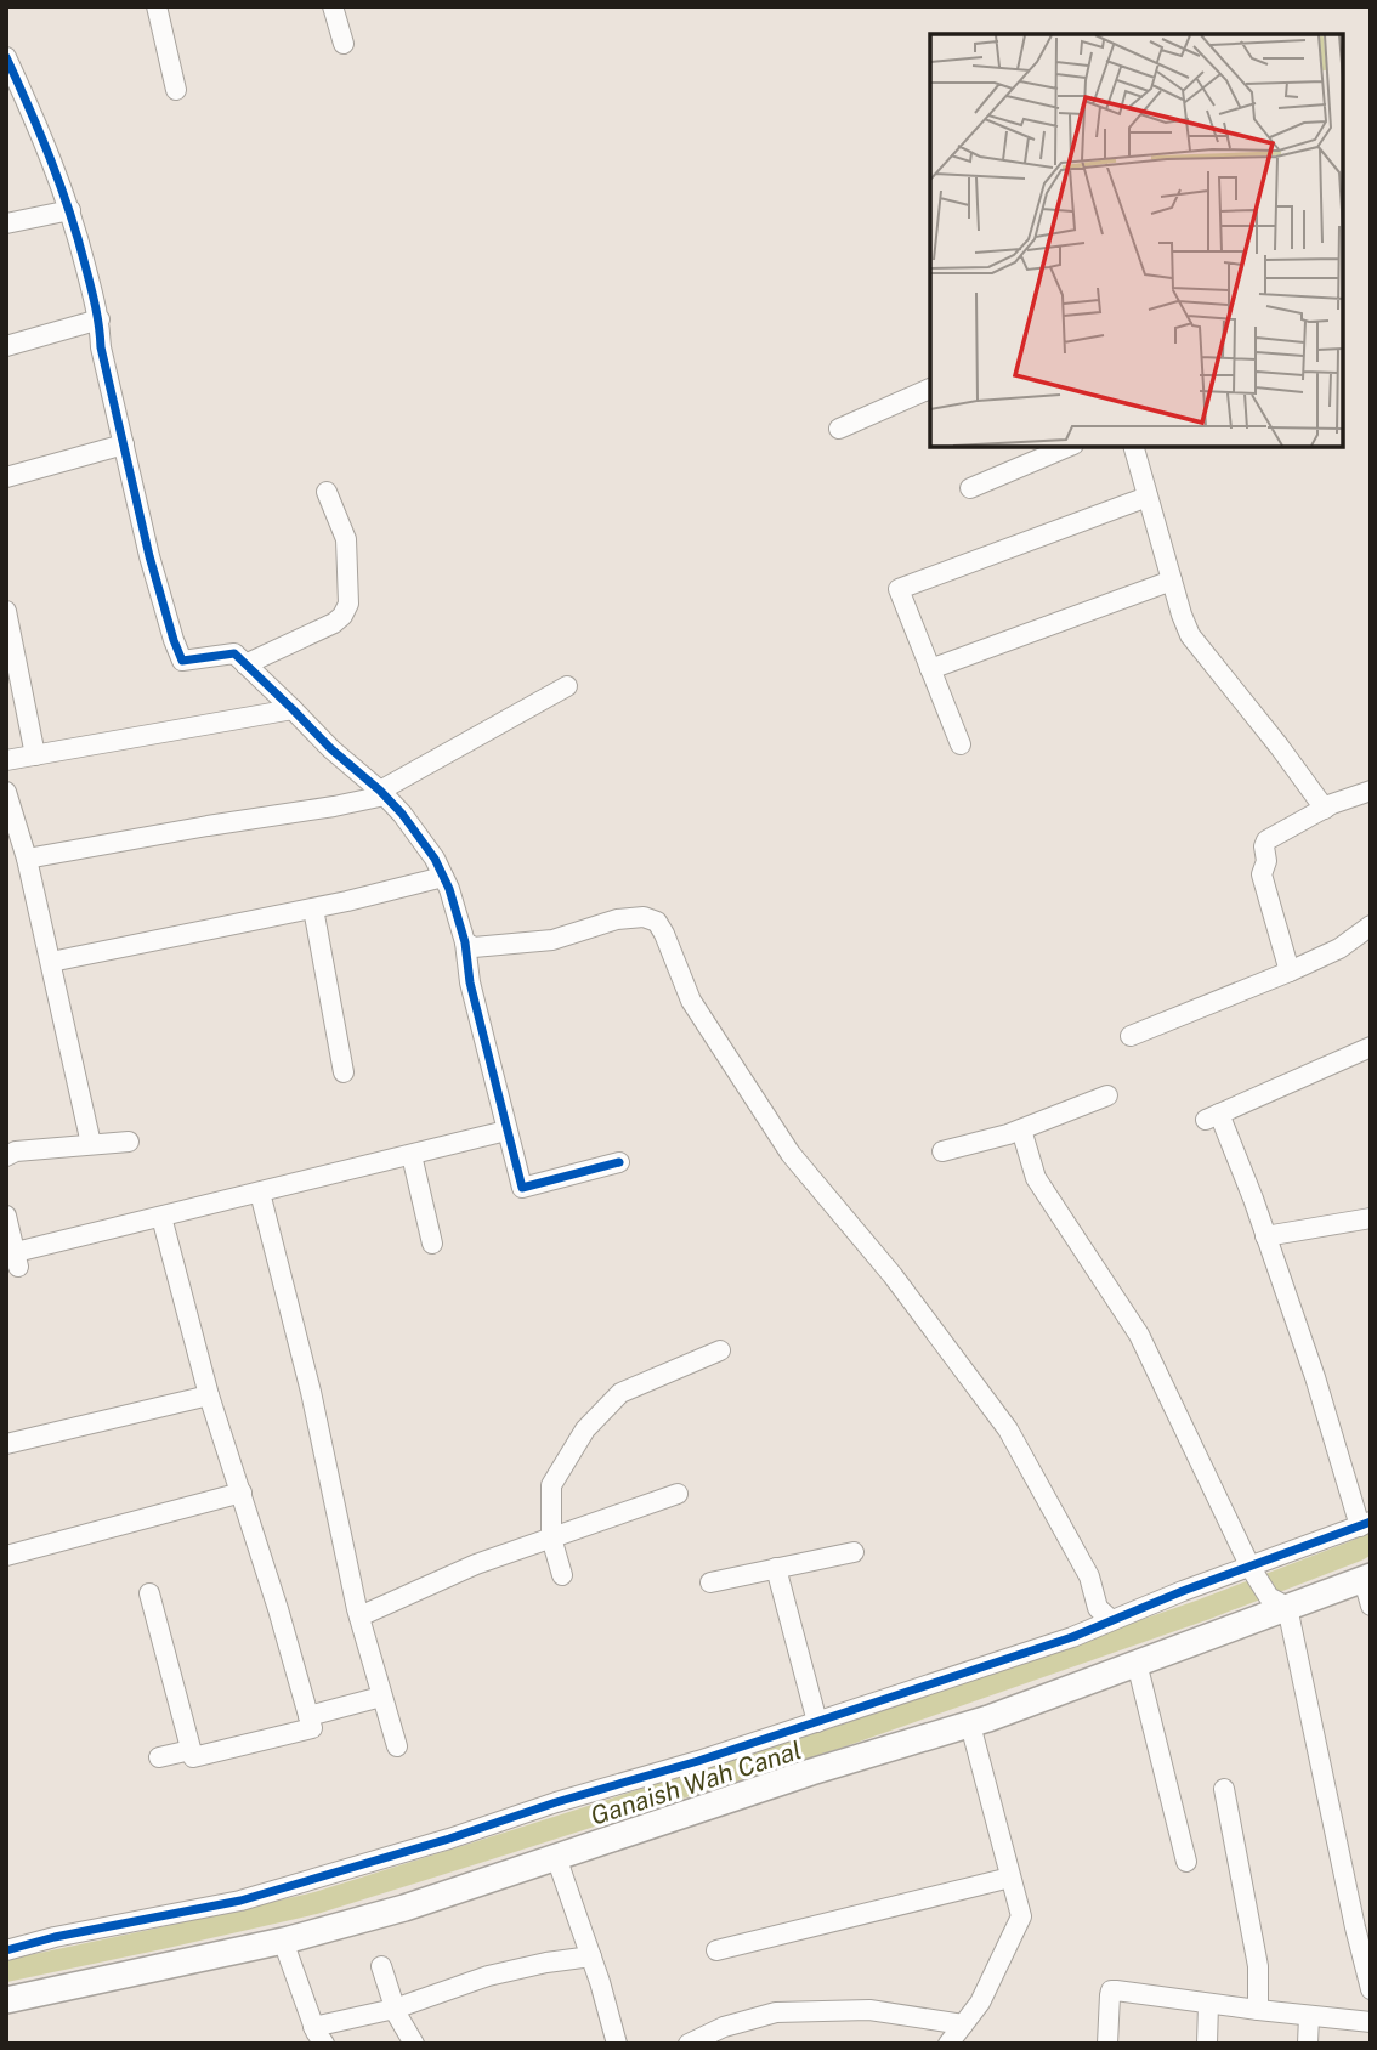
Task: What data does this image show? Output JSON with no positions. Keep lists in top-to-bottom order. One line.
{"water":["Ganaish Wah Canal"]}
